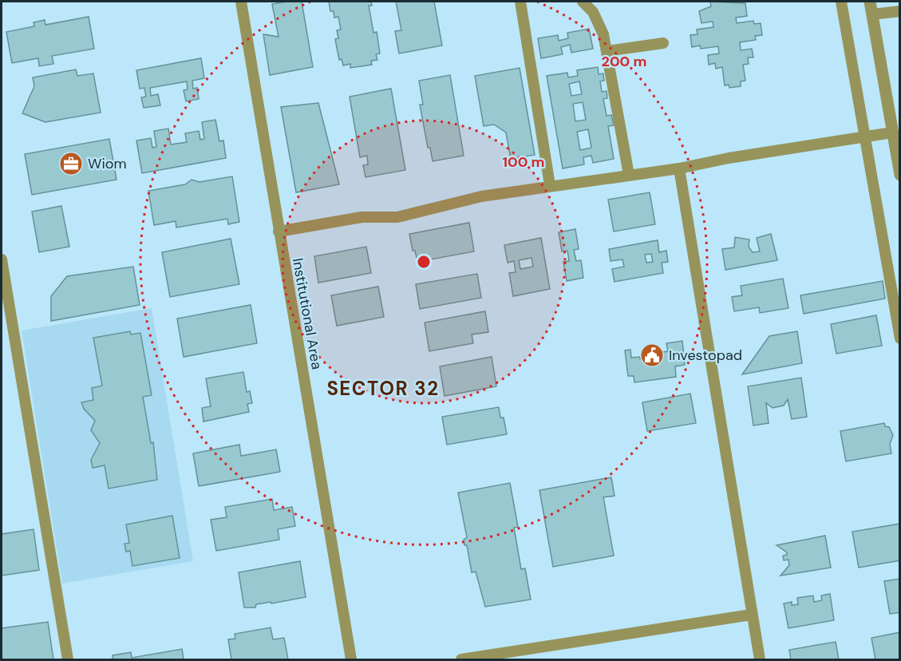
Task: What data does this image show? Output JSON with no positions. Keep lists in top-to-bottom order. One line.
{"streets":{"street":["Institutional Area"]},"districts":["SECTOR 32"],"places":{"office":["Wiom"],"public building":["Investopad"]},"rings":["200 m","100 m"]}
